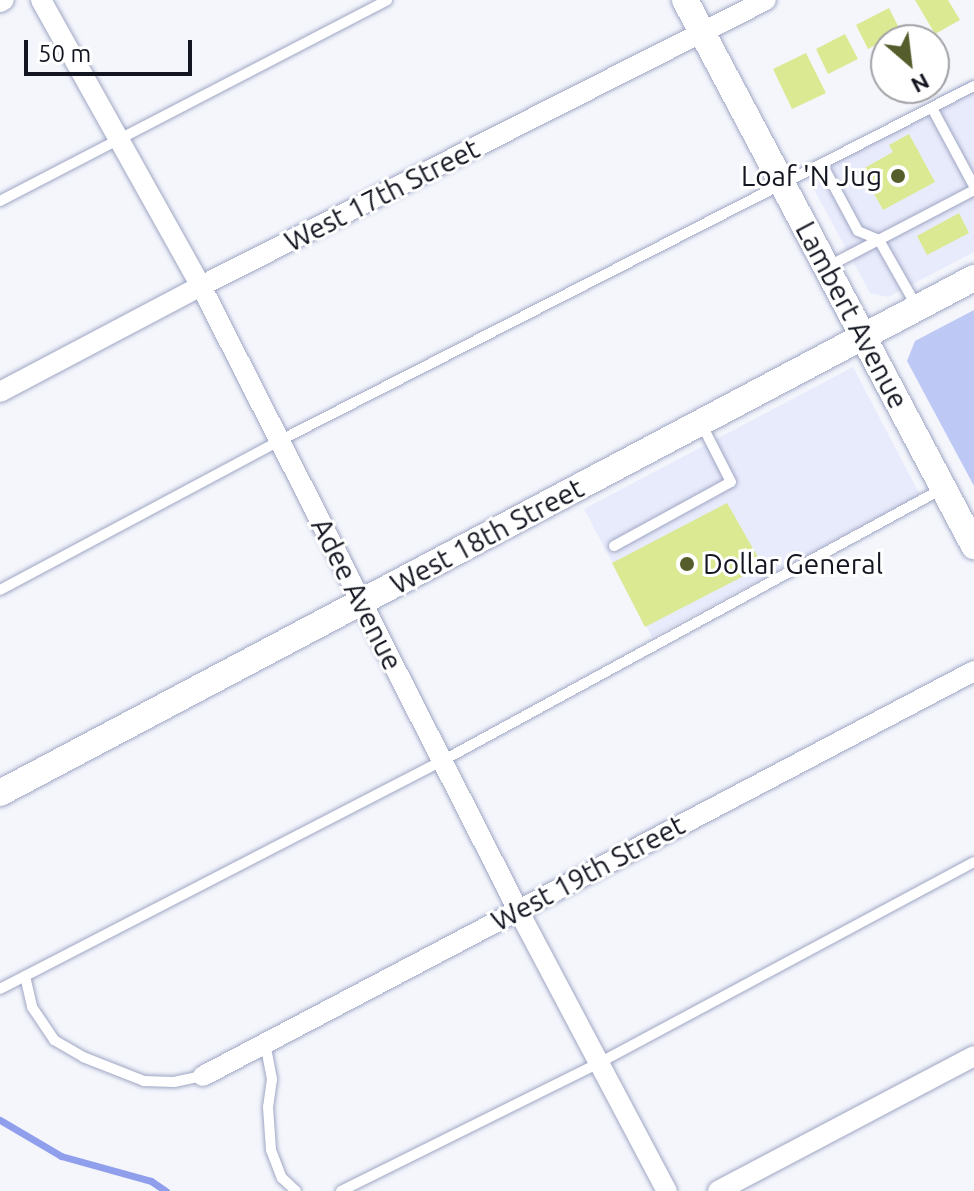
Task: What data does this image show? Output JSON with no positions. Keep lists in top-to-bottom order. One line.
{"streets":{"street":["West 17th Street","Lambert Avenue","West 18th Street","Adee Avenue","West 19th Street"]},"crossings":[["West 17th Street","Lambert Avenue"],["West 17th Street","Adee Avenue"],["Lambert Avenue","West 18th Street"],["West 18th Street","Adee Avenue"],["Adee Avenue","West 19th Street"]],"places":["Loaf 'N Jug","Dollar General"],"scale_bar":"50 m","north":"bottom right"}
